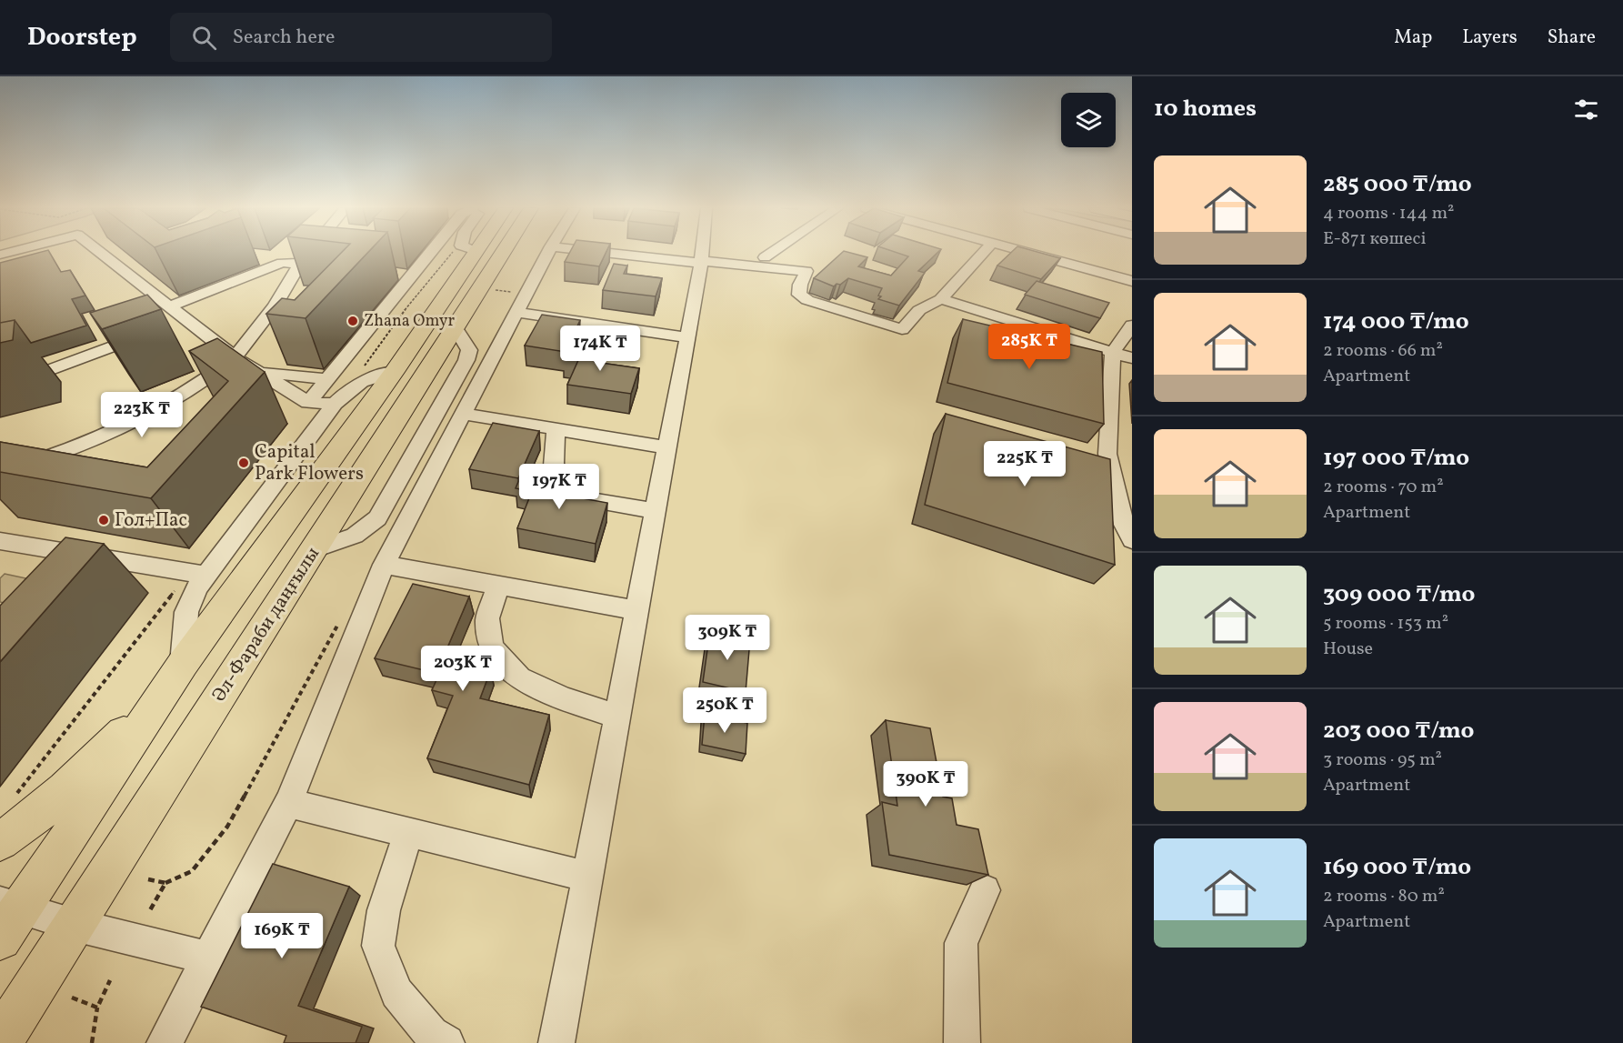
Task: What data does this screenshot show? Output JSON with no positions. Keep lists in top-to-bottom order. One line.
{"streets":{"main road":["Әл-Фараби даңғылы"]},"places":["Zhana Omyr","Capital Park Flowers","Гол+Пас"],"page":{"header":"Doorstep","search":"Search here","nav":["Map","Layers","Share"],"heading":"10 homes","list":[{"name":"285 000 ₸/mo","note":"4 rooms · 144 m² · Е-871 көшесі"},{"name":"174 000 ₸/mo","note":"2 rooms · 66 m² · Apartment"},{"name":"197 000 ₸/mo","note":"2 rooms · 70 m² · Apartment"},{"name":"309 000 ₸/mo","note":"5 rooms · 153 m² · House"},{"name":"203 000 ₸/mo","note":"3 rooms · 95 m² · Apartment"},{"name":"169 000 ₸/mo","note":"2 rooms · 80 m² · Apartment"}],"price":["285K ₸","174K ₸","223K ₸","225K ₸","197K ₸","309K ₸","203K ₸","250K ₸","390K ₸","169K ₸"]}}
